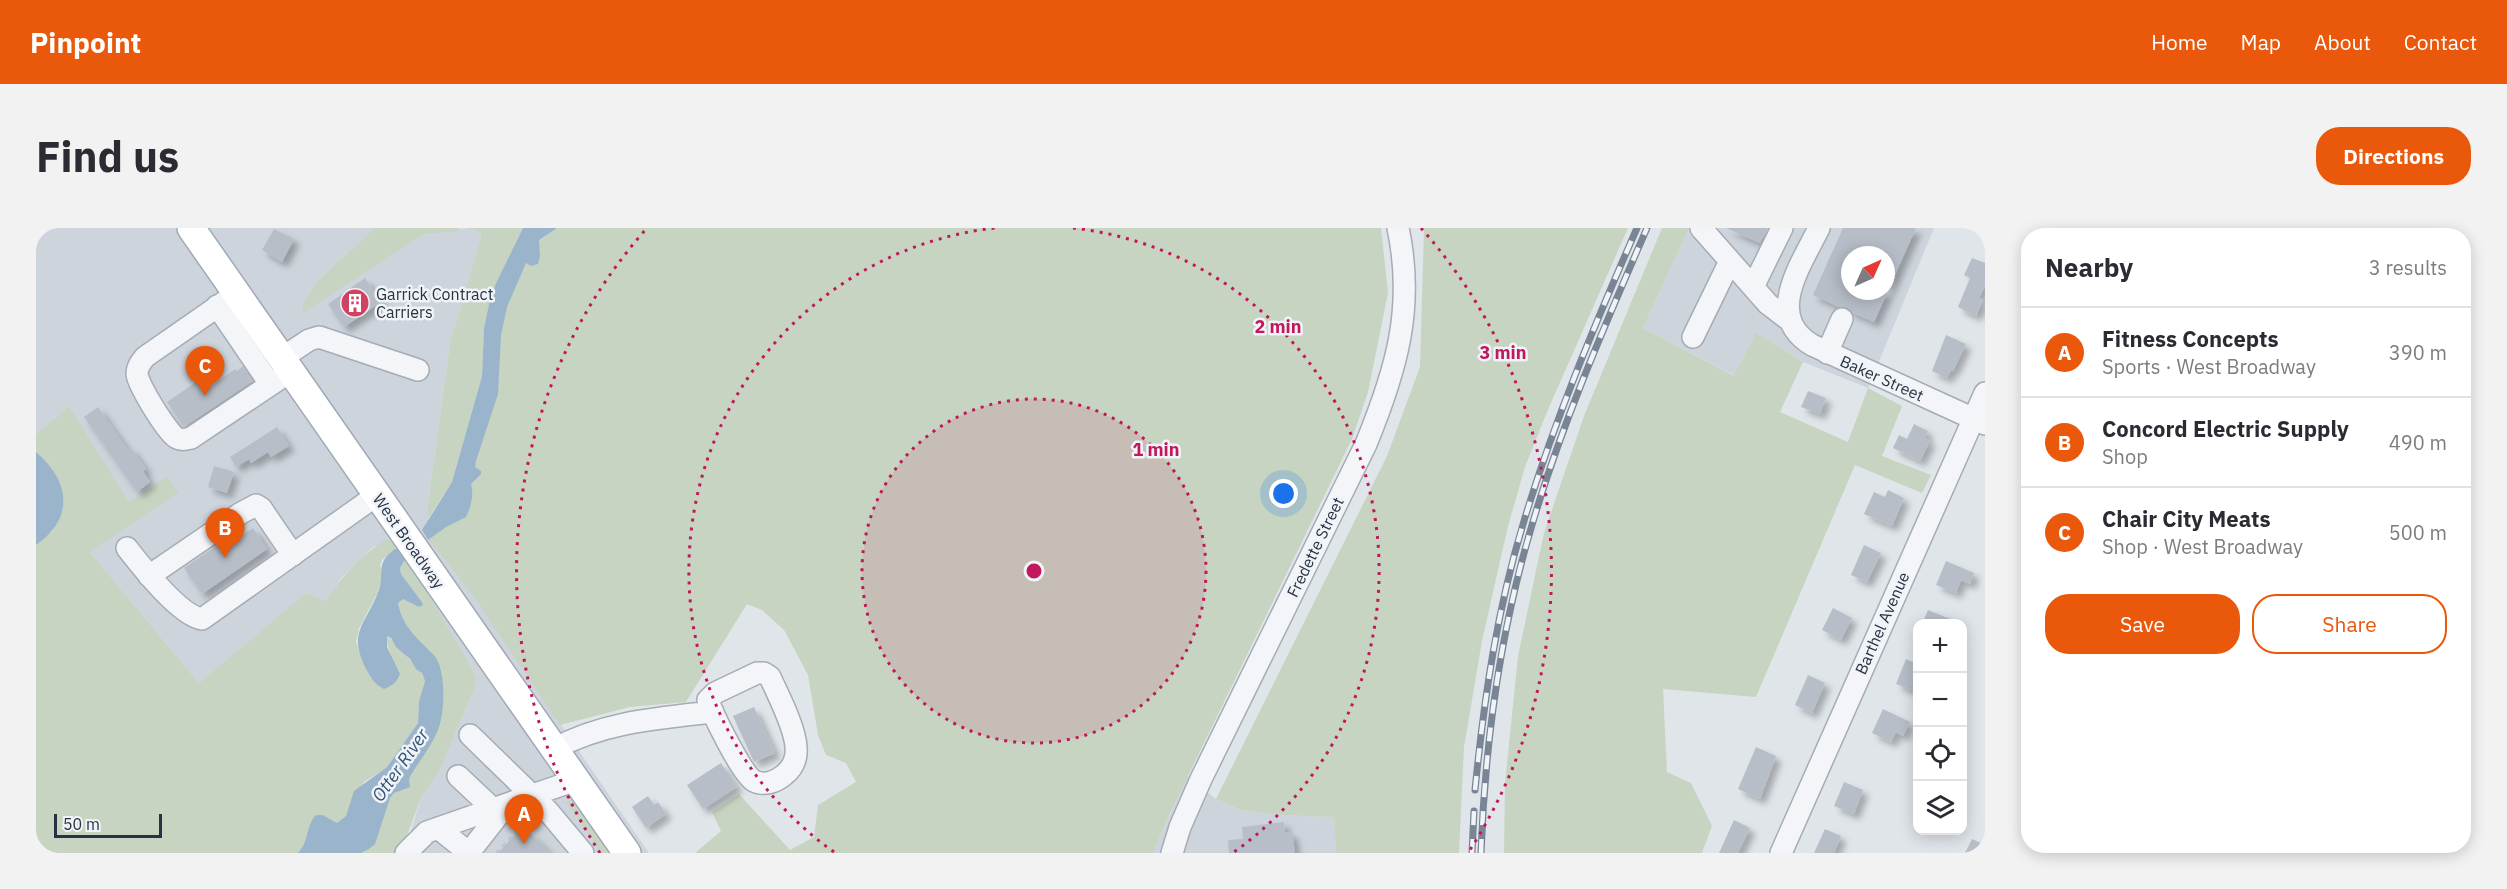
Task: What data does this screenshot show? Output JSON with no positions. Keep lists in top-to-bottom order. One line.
{"streets":{"main road":["West Broadway"],"street":["Baker Street","Fredette Street","Barthel Avenue"]},"crossings":[["Baker Street","Barthel Avenue"]],"water":["Otter River"],"places":{"building":["Garrick Contract Carriers"]},"scale_bar":"50 m","north":"top right","page":{"header":"Pinpoint","nav":["Home","Map","About","Contact"],"buttons":["Directions",["Save","Share"]],"title":"Find us","heading":["Nearby","3 results"],"list":[{"mark":"A","name":"Fitness Concepts","note":"Sports · West Broadway","value":"390 m"},{"mark":"B","name":"Concord Electric Supply","note":"Shop","value":"490 m"},{"mark":"C","name":"Chair City Meats","note":"Shop · West Broadway","value":"500 m"}],"pins":["C","B","A"],"map_buttons":["+","−"],"scale":"50 m"},"rings":["2 min","3 min","1 min"]}
